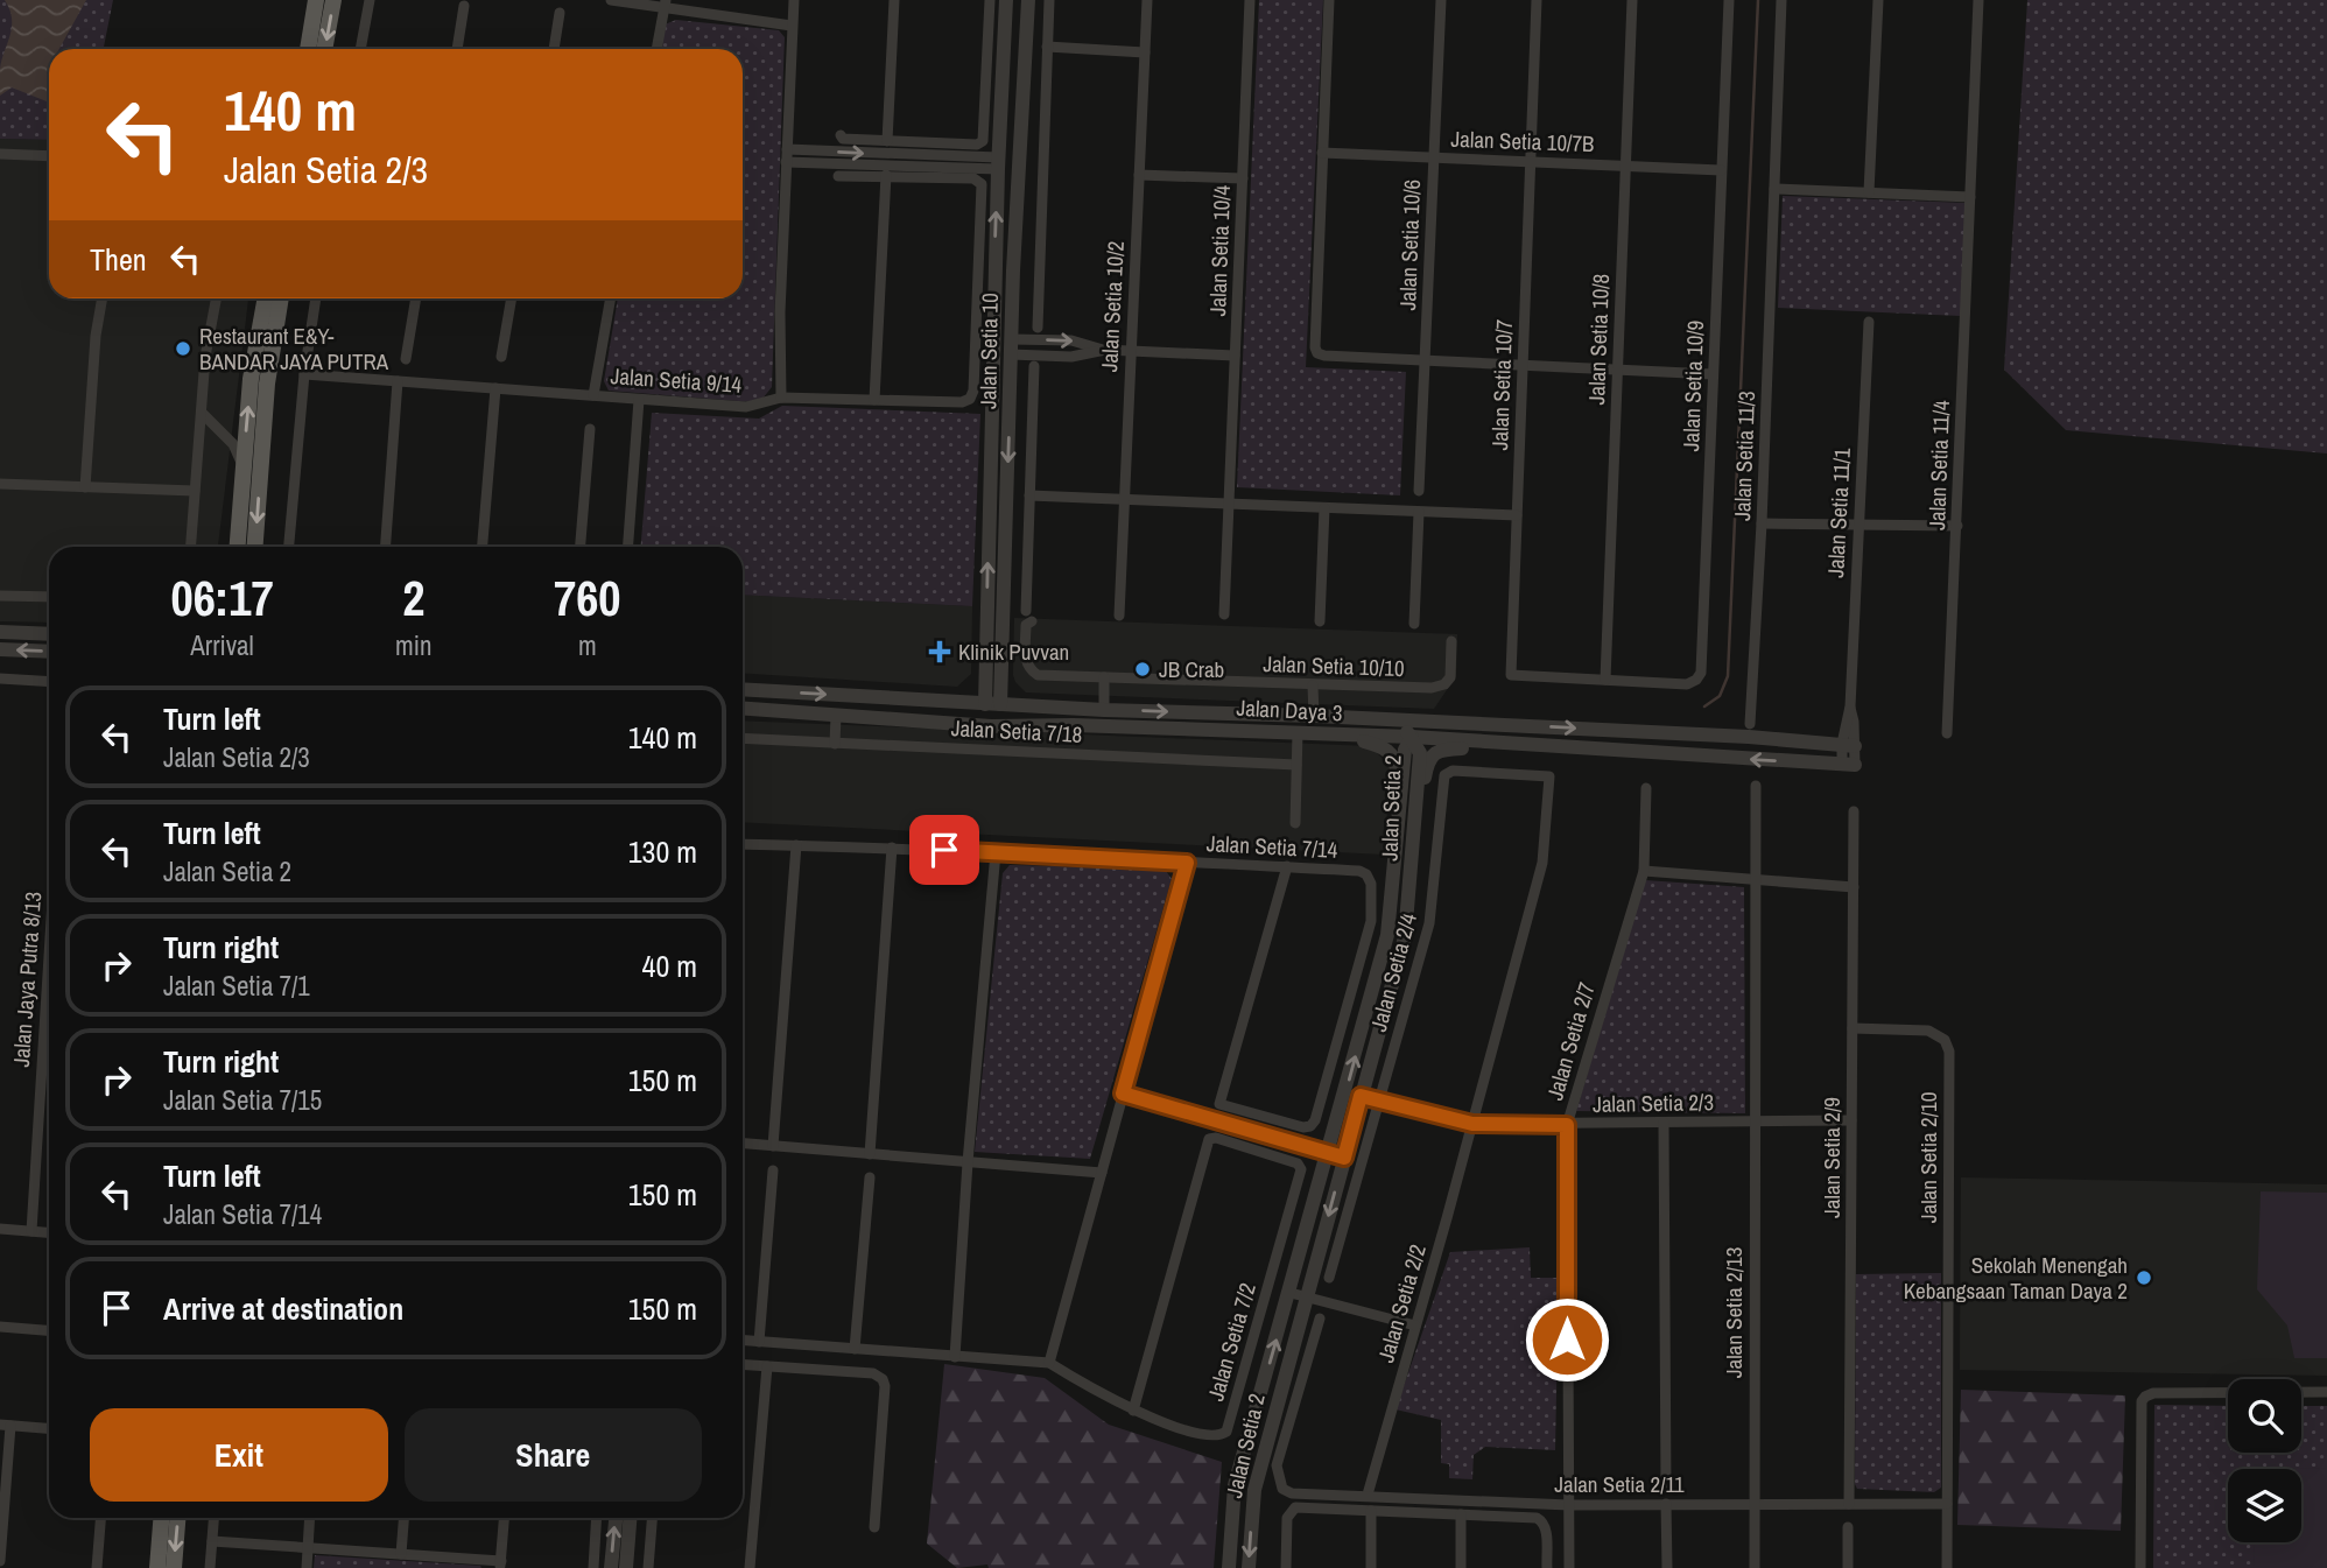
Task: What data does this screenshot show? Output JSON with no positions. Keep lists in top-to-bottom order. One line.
{"streets":{"street":["Jalan Setia 10/7B","Jalan Setia 10/6","Jalan Setia 10/4","Jalan Setia 10/2","Jalan Setia 10/8","Jalan Setia 10","Jalan Setia 9/14","Jalan Setia 10/7","Jalan Setia 10/9","Jalan Setia 11/3","Jalan Setia 11/4","Jalan Setia 11/1","Jalan Setia 10/10","Jalan Daya 3","Jalan Setia 7/18","Jalan Setia 2","Jalan Setia 7/14","Jalan Setia 2/4","Jalan Jaya Putra 8/13","Jalan Setia 2/7","Jalan Setia 2/3","Jalan Setia 2/9","Jalan Setia 2/10","Jalan Setia 2/2","Jalan Setia 2/13","Jalan Setia 7/2","Jalan Setia 2/11"]},"crossings":[["Jalan Setia 10/7B","Jalan Setia 10/6"],["Jalan Setia 10/7B","Jalan Setia 10/8"],["Jalan Setia 10/7B","Jalan Setia 10/7"],["Jalan Setia 10/7B","Jalan Setia 10/9"],["Jalan Setia 10/8","Jalan Setia 10/7"],["Jalan Setia 10/8","Jalan Setia 10/9"],["Jalan Setia 10","Jalan Daya 3"],["Jalan Setia 10/7","Jalan Setia 10/9"],["Jalan Setia 11/1","Jalan Daya 3"],["Jalan Daya 3","Jalan Setia 2"],["Jalan Setia 2","Jalan Setia 2/3"],["Jalan Setia 2/4","Jalan Setia 2/3"],["Jalan Setia 2/4","Jalan Setia 2/2"],["Jalan Setia 2/7","Jalan Setia 2/3"],["Jalan Setia 2/7","Jalan Setia 2/11"],["Jalan Setia 2/3","Jalan Setia 2/9"],["Jalan Setia 2/3","Jalan Setia 2/2"],["Jalan Setia 2/3","Jalan Setia 2/13"],["Jalan Setia 2/9","Jalan Setia 2/10"],["Jalan Setia 2/9","Jalan Setia 2/11"],["Jalan Setia 2/10","Jalan Setia 2/11"],["Jalan Setia 2/2","Jalan Setia 2/11"],["Jalan Setia 2/13","Jalan Setia 2/11"]],"places":{"other":["Restaurant E&Y- BANDAR JAYA PUTRA","JB Crab","Sekolah Menengah Kebangsaan Taman Daya 2"],"health":["Klinik Puvvan"]},"page":{"turn":["140 m","Jalan Setia 2/3"],"then":"Then","eta":["06:17","Arrival","2","min","760","m"],"list":[{"name":"Turn left","note":"Jalan Setia 2/3","value":"140 m"},{"name":"Turn left","note":"Jalan Setia 2","value":"130 m"},{"name":"Turn right","note":"Jalan Setia 7/1","value":"40 m"},{"name":"Turn right","note":"Jalan Setia 7/15","value":"150 m"},{"name":"Turn left","note":"Jalan Setia 7/14","value":"150 m"},{"name":"Arrive at destination","value":"150 m"}],"buttons":["Exit","Share"]}}
